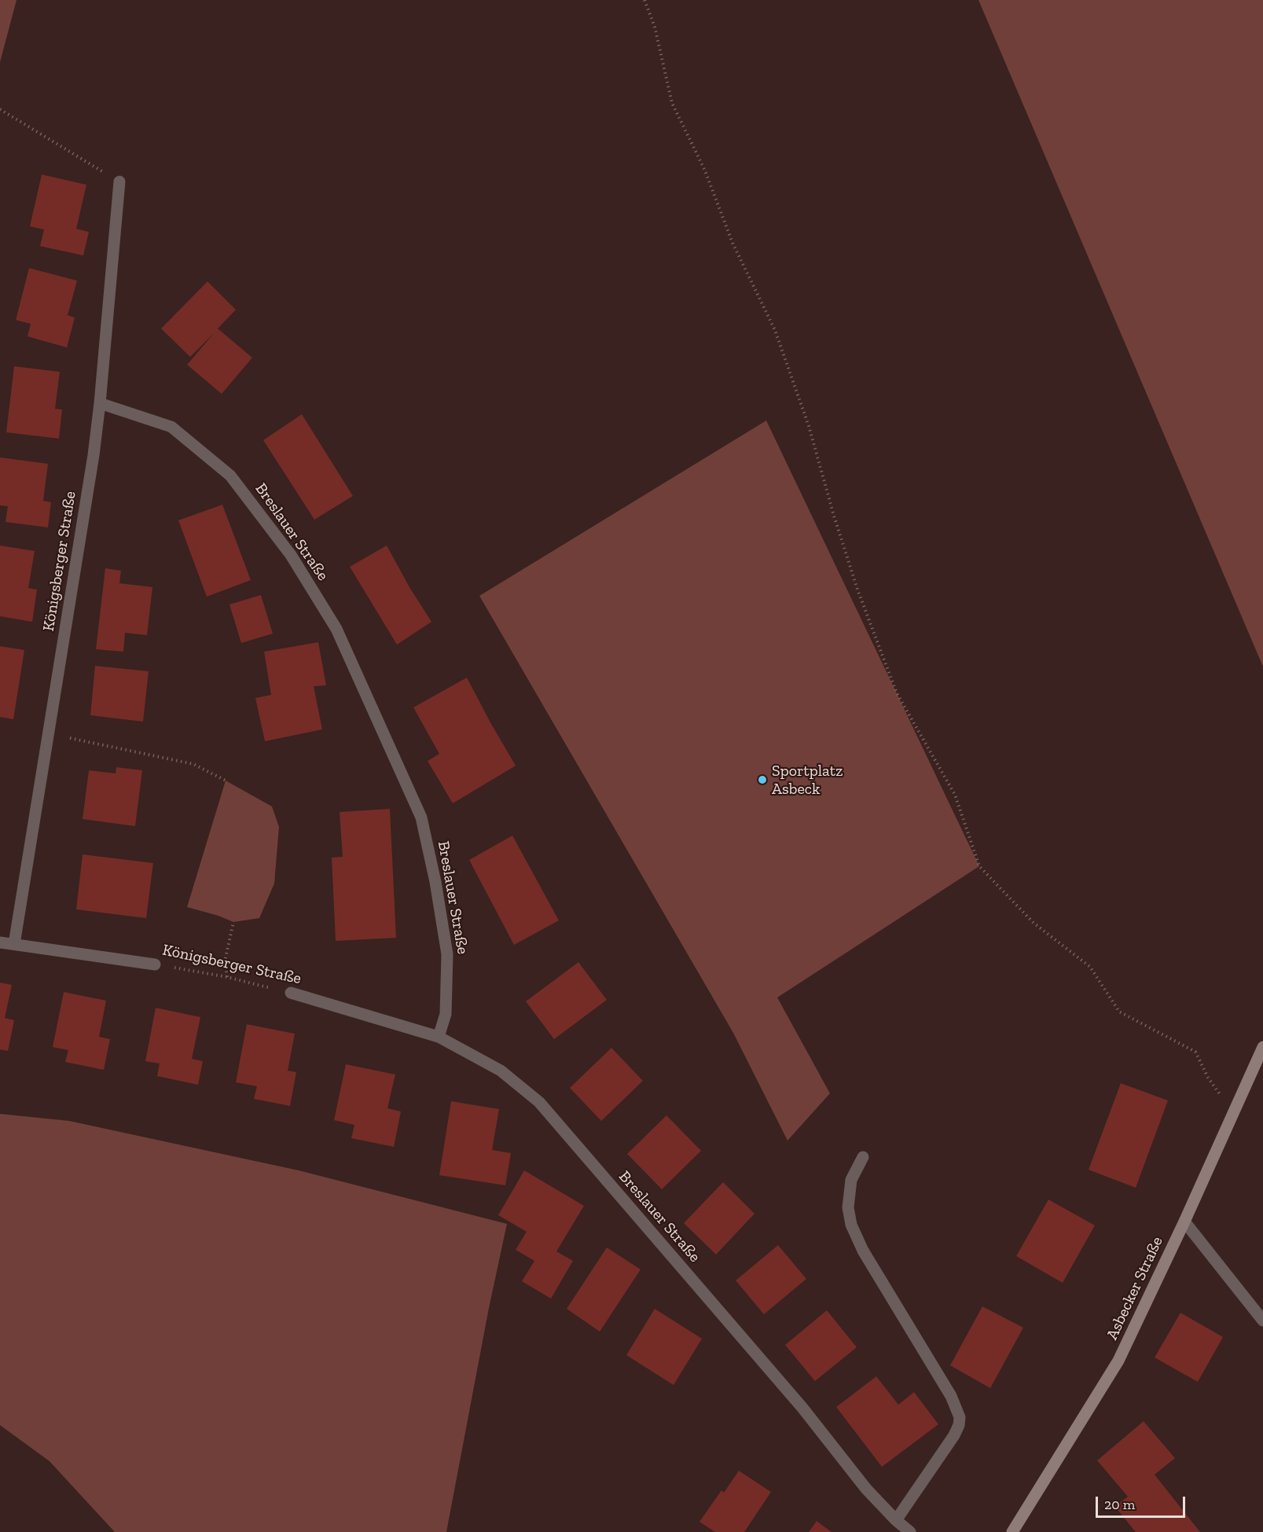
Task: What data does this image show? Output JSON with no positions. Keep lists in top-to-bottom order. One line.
{"streets":{"main road":["Asbecker Straße"],"street":["Breslauer Straße","Königsberger Straße"]},"crossings":[["Breslauer Straße","Königsberger Straße"]],"places":["Sportplatz Asbeck"],"scale_bar":"20 m"}
